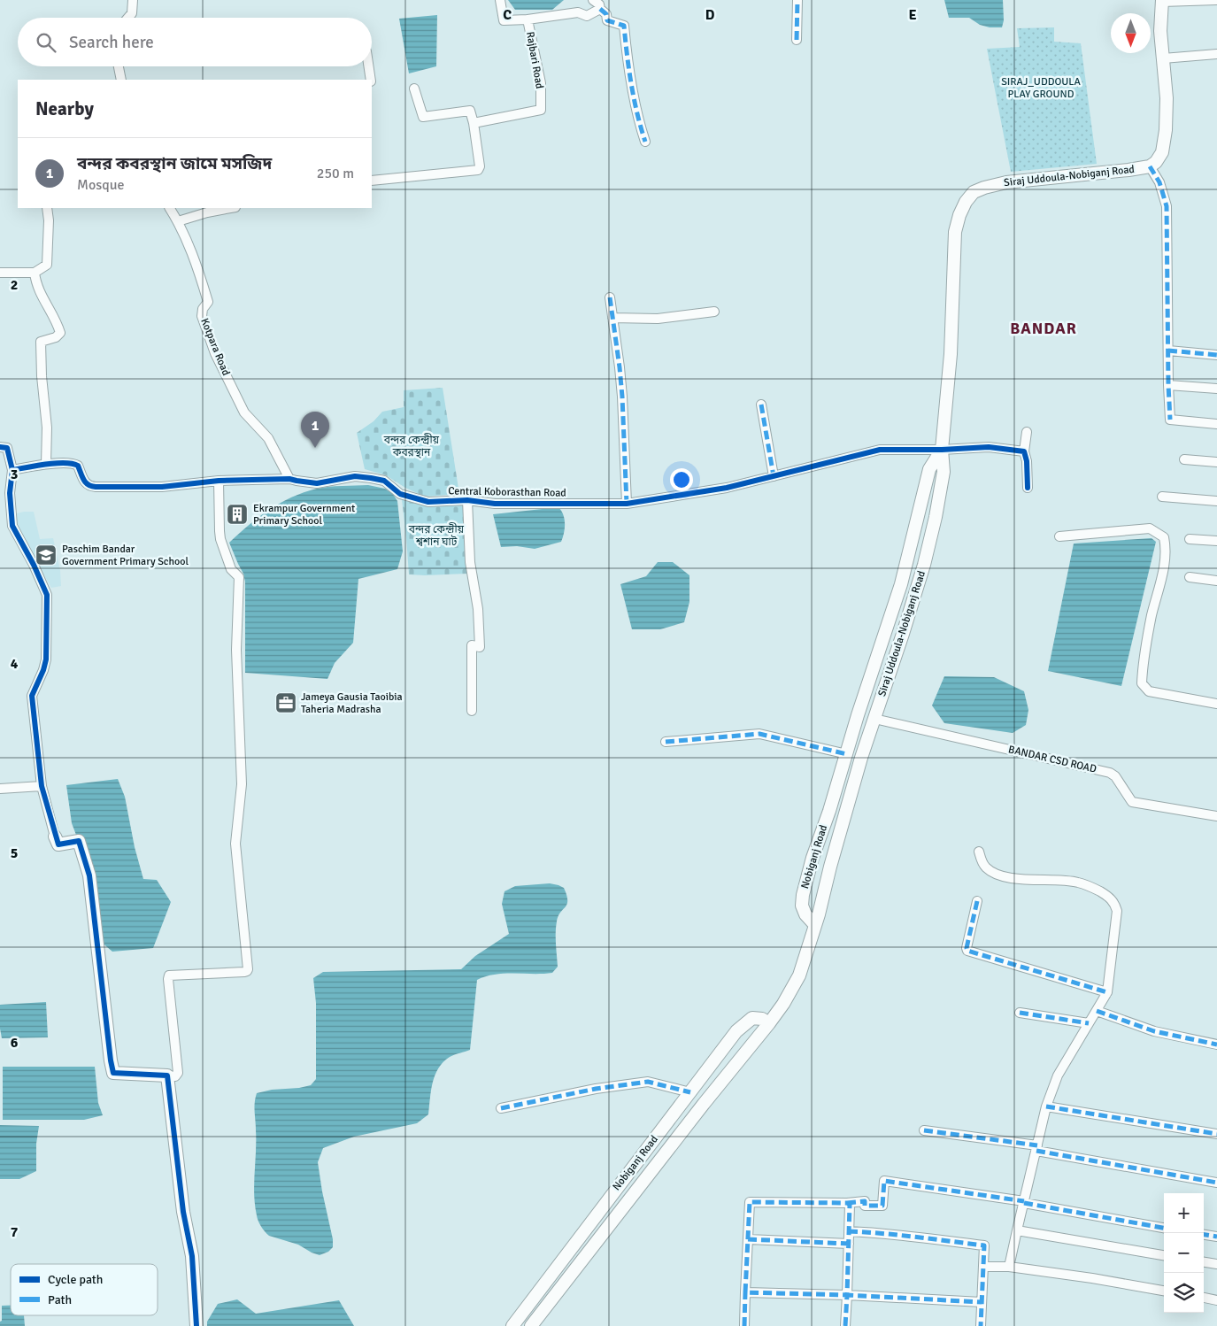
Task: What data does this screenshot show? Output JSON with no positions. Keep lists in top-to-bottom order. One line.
{"streets":{"main road":["Siraj Uddoula-Nobiganj Road","Nobiganj Road"],"street":["Rajbari Road","Kotpara Road","Central Koborasthan Road","BANDAR CSD ROAD"]},"crossings":[["Siraj Uddoula-Nobiganj Road","Central Koborasthan Road"],["Siraj Uddoula-Nobiganj Road","BANDAR CSD ROAD"],["Siraj Uddoula-Nobiganj Road","Nobiganj Road"],["Kotpara Road","Central Koborasthan Road"]],"districts":["BANDAR"],"parks":["SIRAJ_UDDOULA PLAY GROUND","বন্দর কেন্দ্রীয় কবরস্থান","বন্দর কেন্দ্রীয় শ্বশান ঘাট"],"places":{"building":["Ekrampur Government Primary School"],"school or university":["Paschim Bandar Government Primary School"],"office":["Jameya Gausia Taoibia Taheria Madrasha"]},"legend":["Cycle path","Path"],"north":"bottom","page":{"search":"Search here","heading":"Nearby","list":[{"mark":"1","name":"বন্দর কবরস্থান জামে মসজিদ","note":"Mosque","value":"250 m"}],"pins":"1","map_buttons":["+","−"]},"grid":{"columns":["C","D","E"],"rows":["2","3","4","5","6","7"]}}
